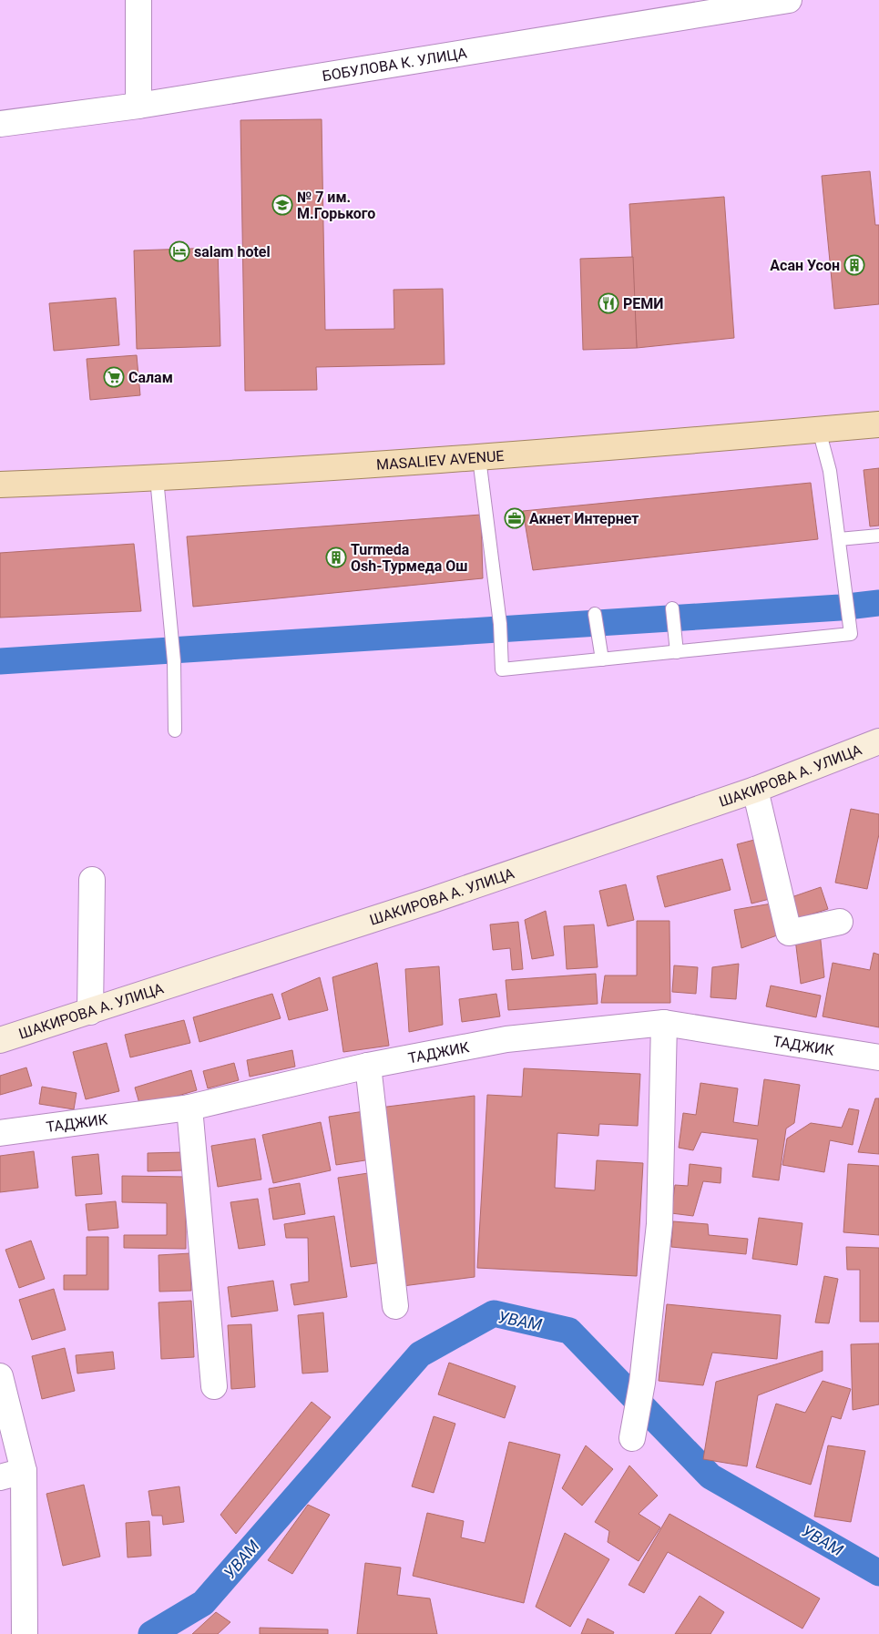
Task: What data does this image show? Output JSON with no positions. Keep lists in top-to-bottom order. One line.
{"streets":{"main road":["MASALIEV AVENUE","ШАКИРОВА А. УЛИЦА"],"street":["БОБУЛОВА К. УЛИЦА","ТАДЖИК"]},"water":["УВАМ"],"places":{"school or university":["№ 7 им. М.Горького"],"hotel":["salam hotel"],"building":["Асан Усон","Turmeda Osh-Турмеда Ош"],"restaurant":["РЕМИ"],"supermarket":["Салам"],"office":["Акнет Интернет"]}}
